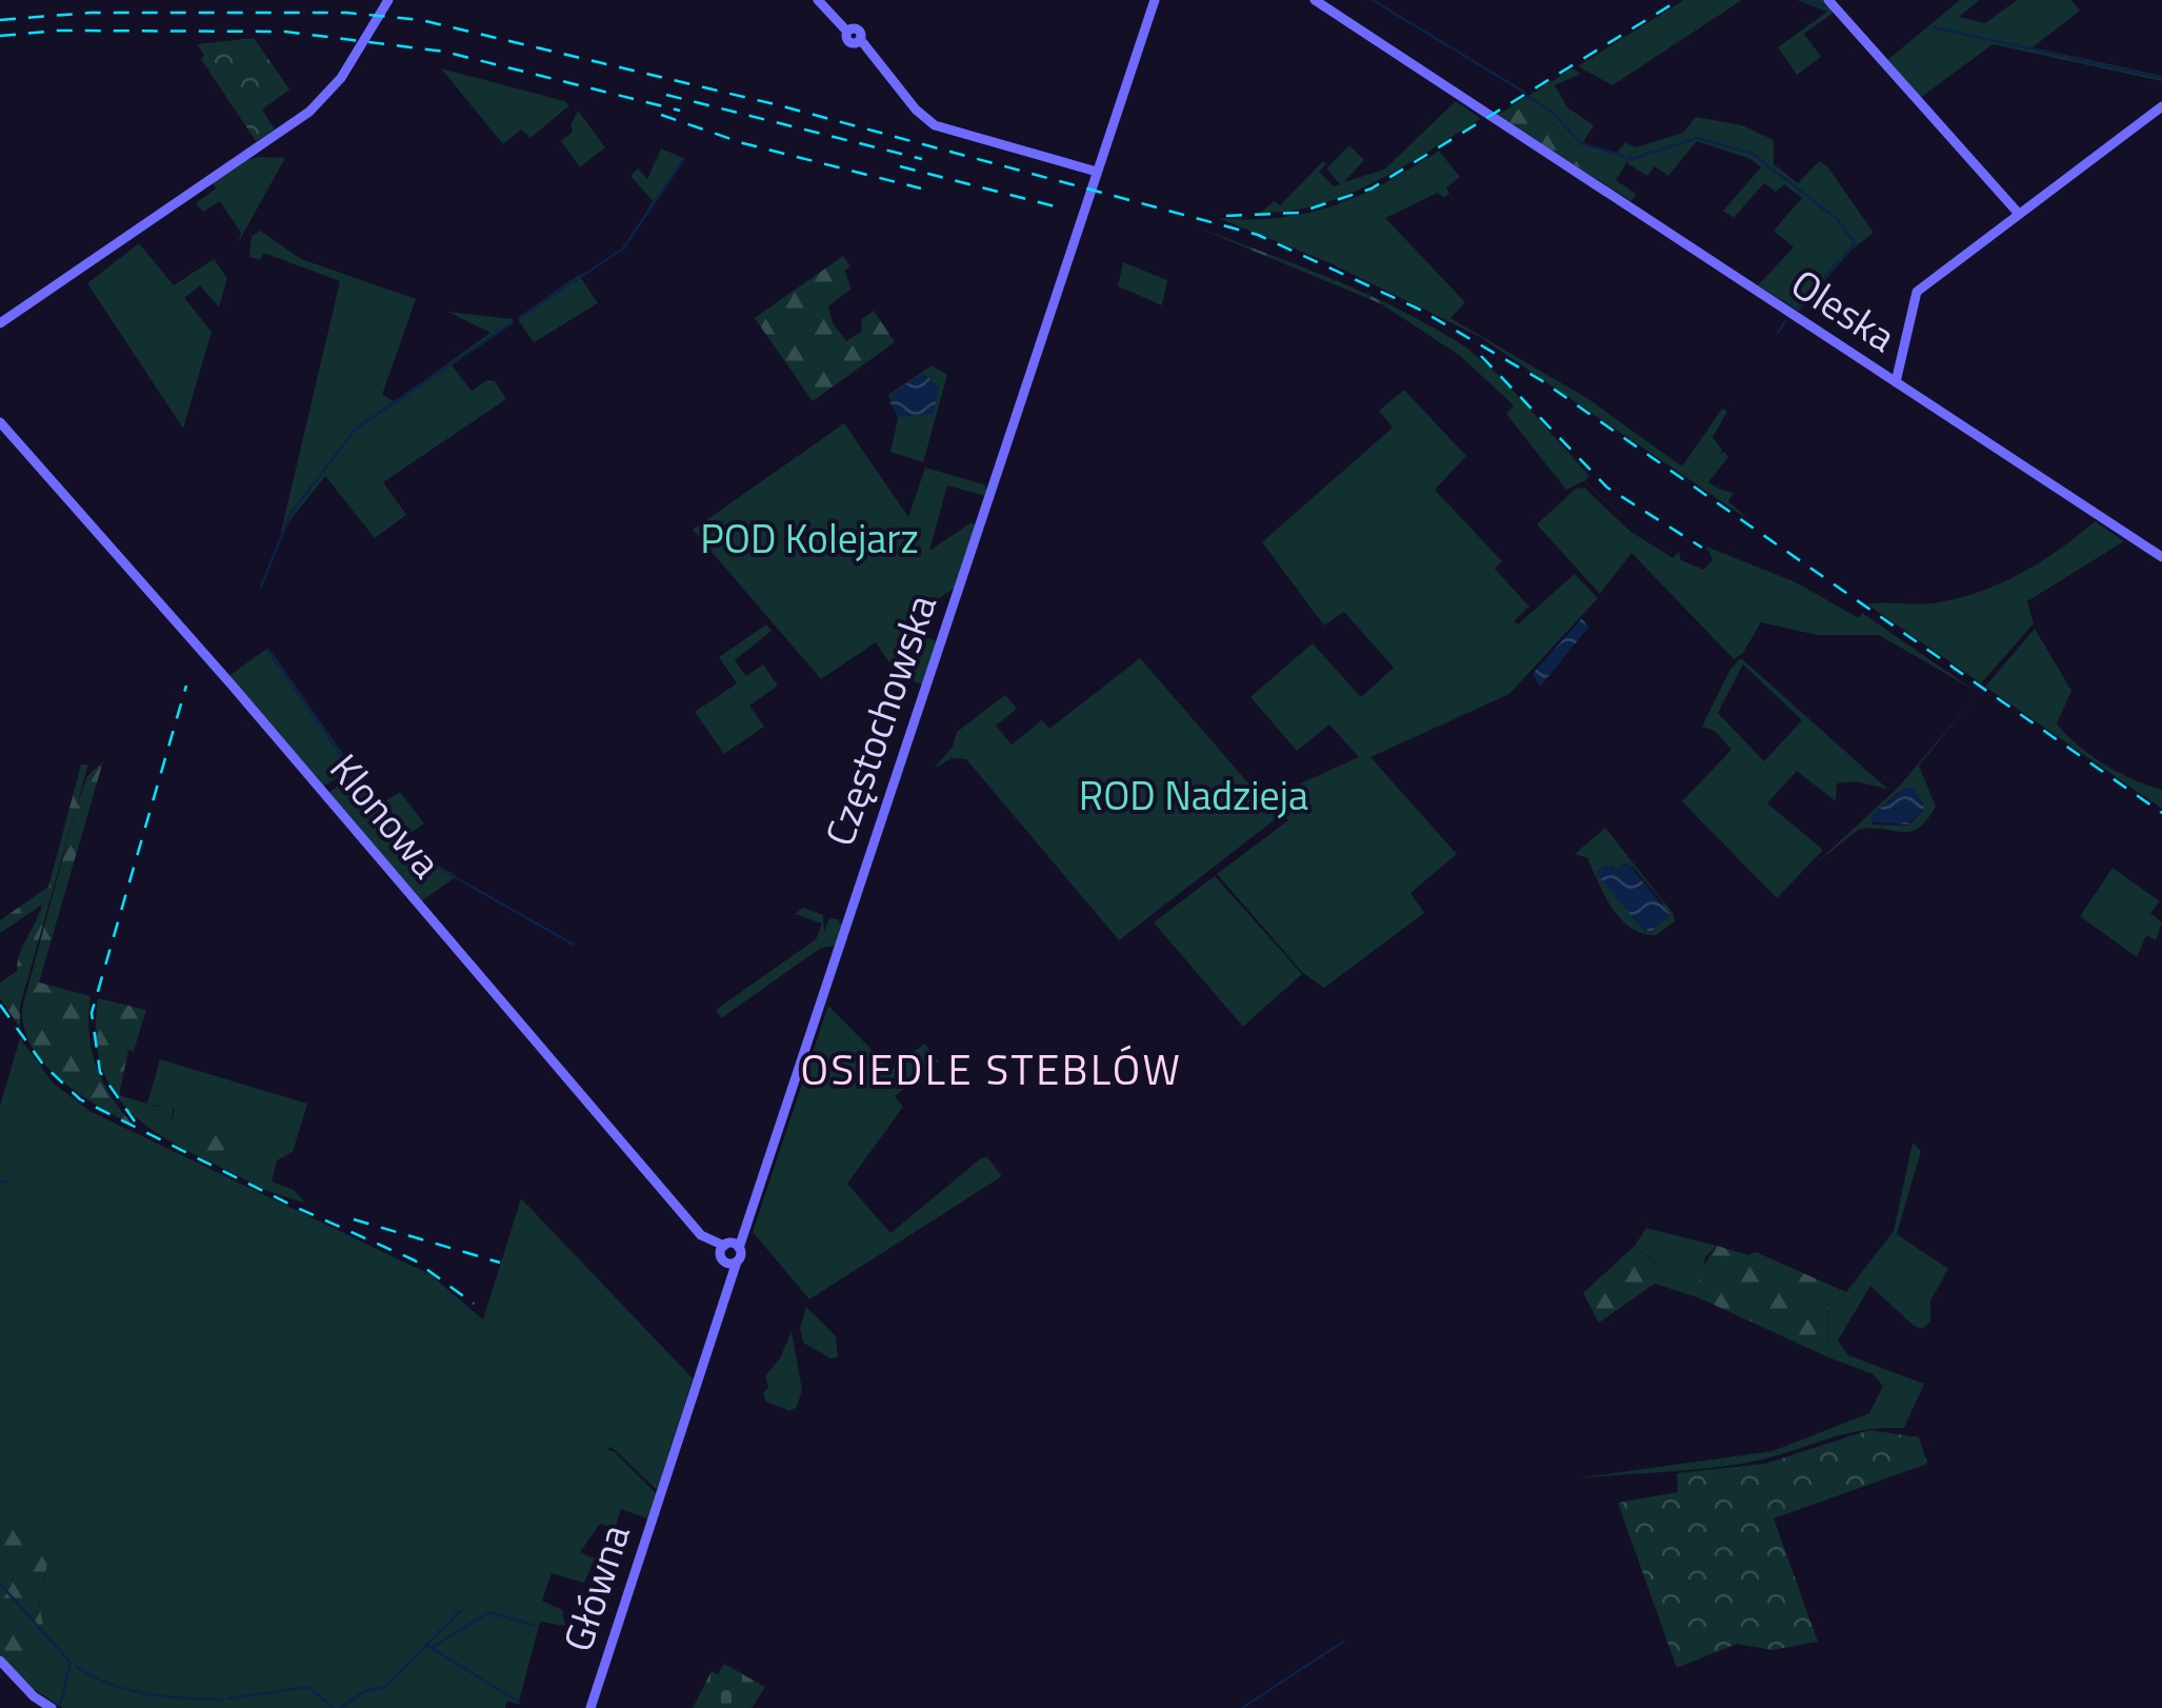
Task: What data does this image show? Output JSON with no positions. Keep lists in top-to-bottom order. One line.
{"streets":{"street":["Oleska","Częstochowska","Klonowa","Główna"]},"crossings":[["Częstochowska","Klonowa"]],"districts":["OSIEDLE STEBLÓW"],"parks":["POD Kolejarz","ROD Nadzieja"]}
